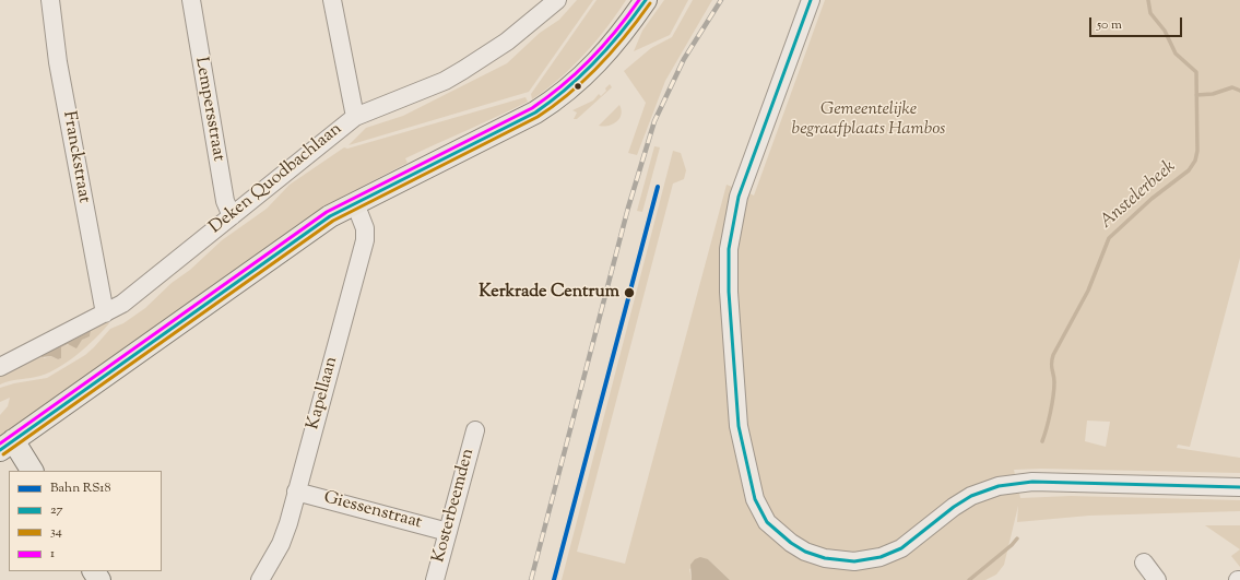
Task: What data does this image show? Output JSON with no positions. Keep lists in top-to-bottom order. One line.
{"streets":{"street":["Lempersstraat","Franckstraat","Deken Quodbachlaan","Kapellaan","Kosterbeemden","Giessenstraat"]},"crossings":[["Lempersstraat","Deken Quodbachlaan"],["Franckstraat","Deken Quodbachlaan"],["Kapellaan","Giessenstraat"],["Kosterbeemden","Giessenstraat"]],"water":["Anstelerbeek"],"parks":["Gemeentelijke begraafplaats Hambos"],"places":["Kerkrade Centrum"],"lines":["transit line 27","transit line 1","transit line 34","rail line RS18"],"legend":["Bahn RS18","27","34","1"],"scale_bar":"50 m"}
